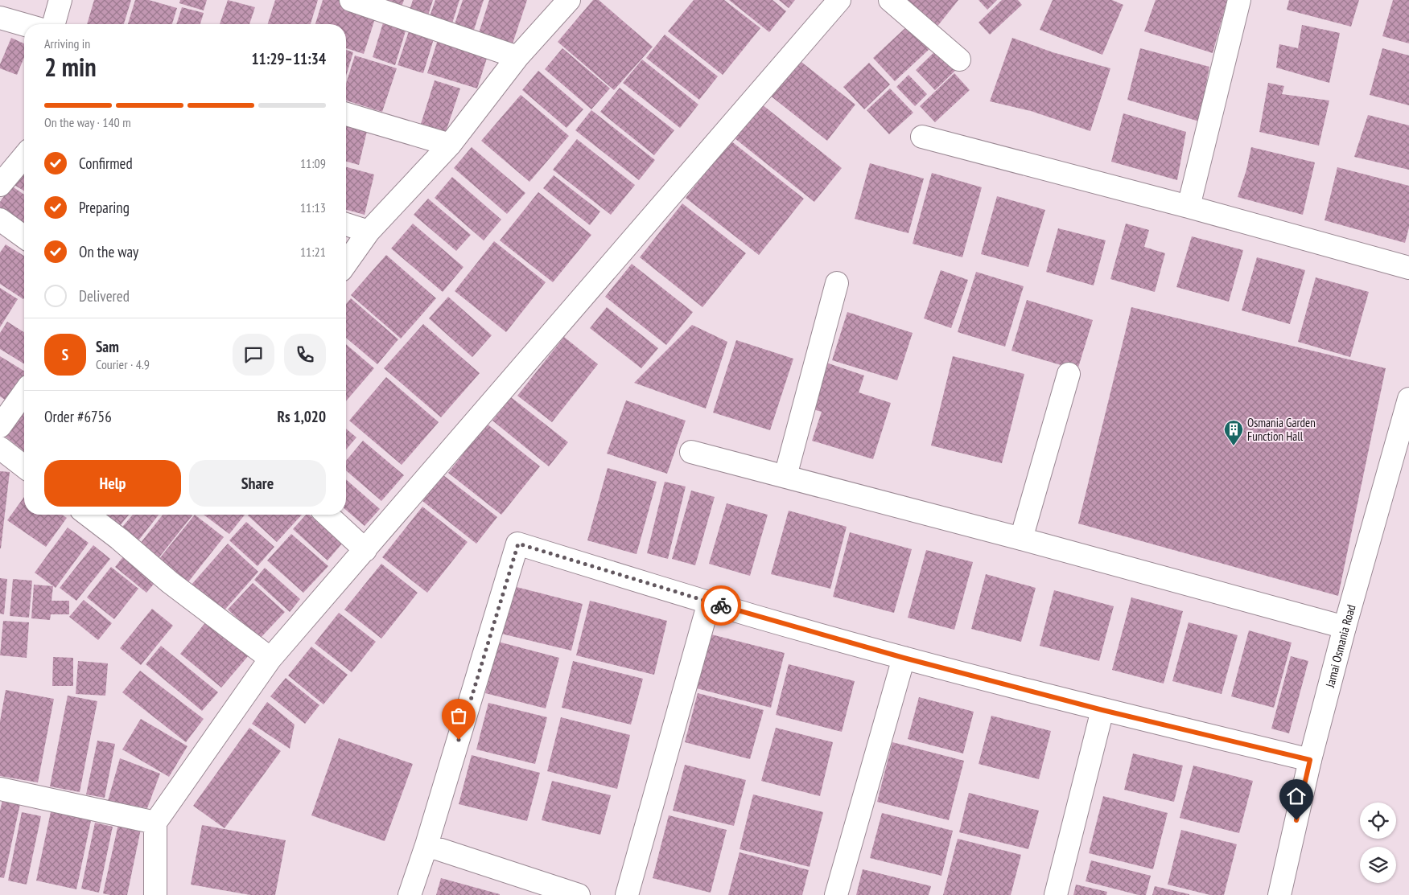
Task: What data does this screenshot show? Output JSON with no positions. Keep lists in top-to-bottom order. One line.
{"streets":{"street":["Jamai Osmania Road"]},"places":{"building":["Osmania Garden Function Hall"]},"page":{"heading":["2 min","Arriving in","11:29–11:34"],"panel":["Sam","Courier · 4.9","Order #6756","Rs 1,020"],"bar":"On the way · 140 m","list":[["Confirmed","11:09"],["Preparing","11:13"],["On the way","11:21"],"Delivered"],"round":"S","buttons":["Help","Share"]}}
